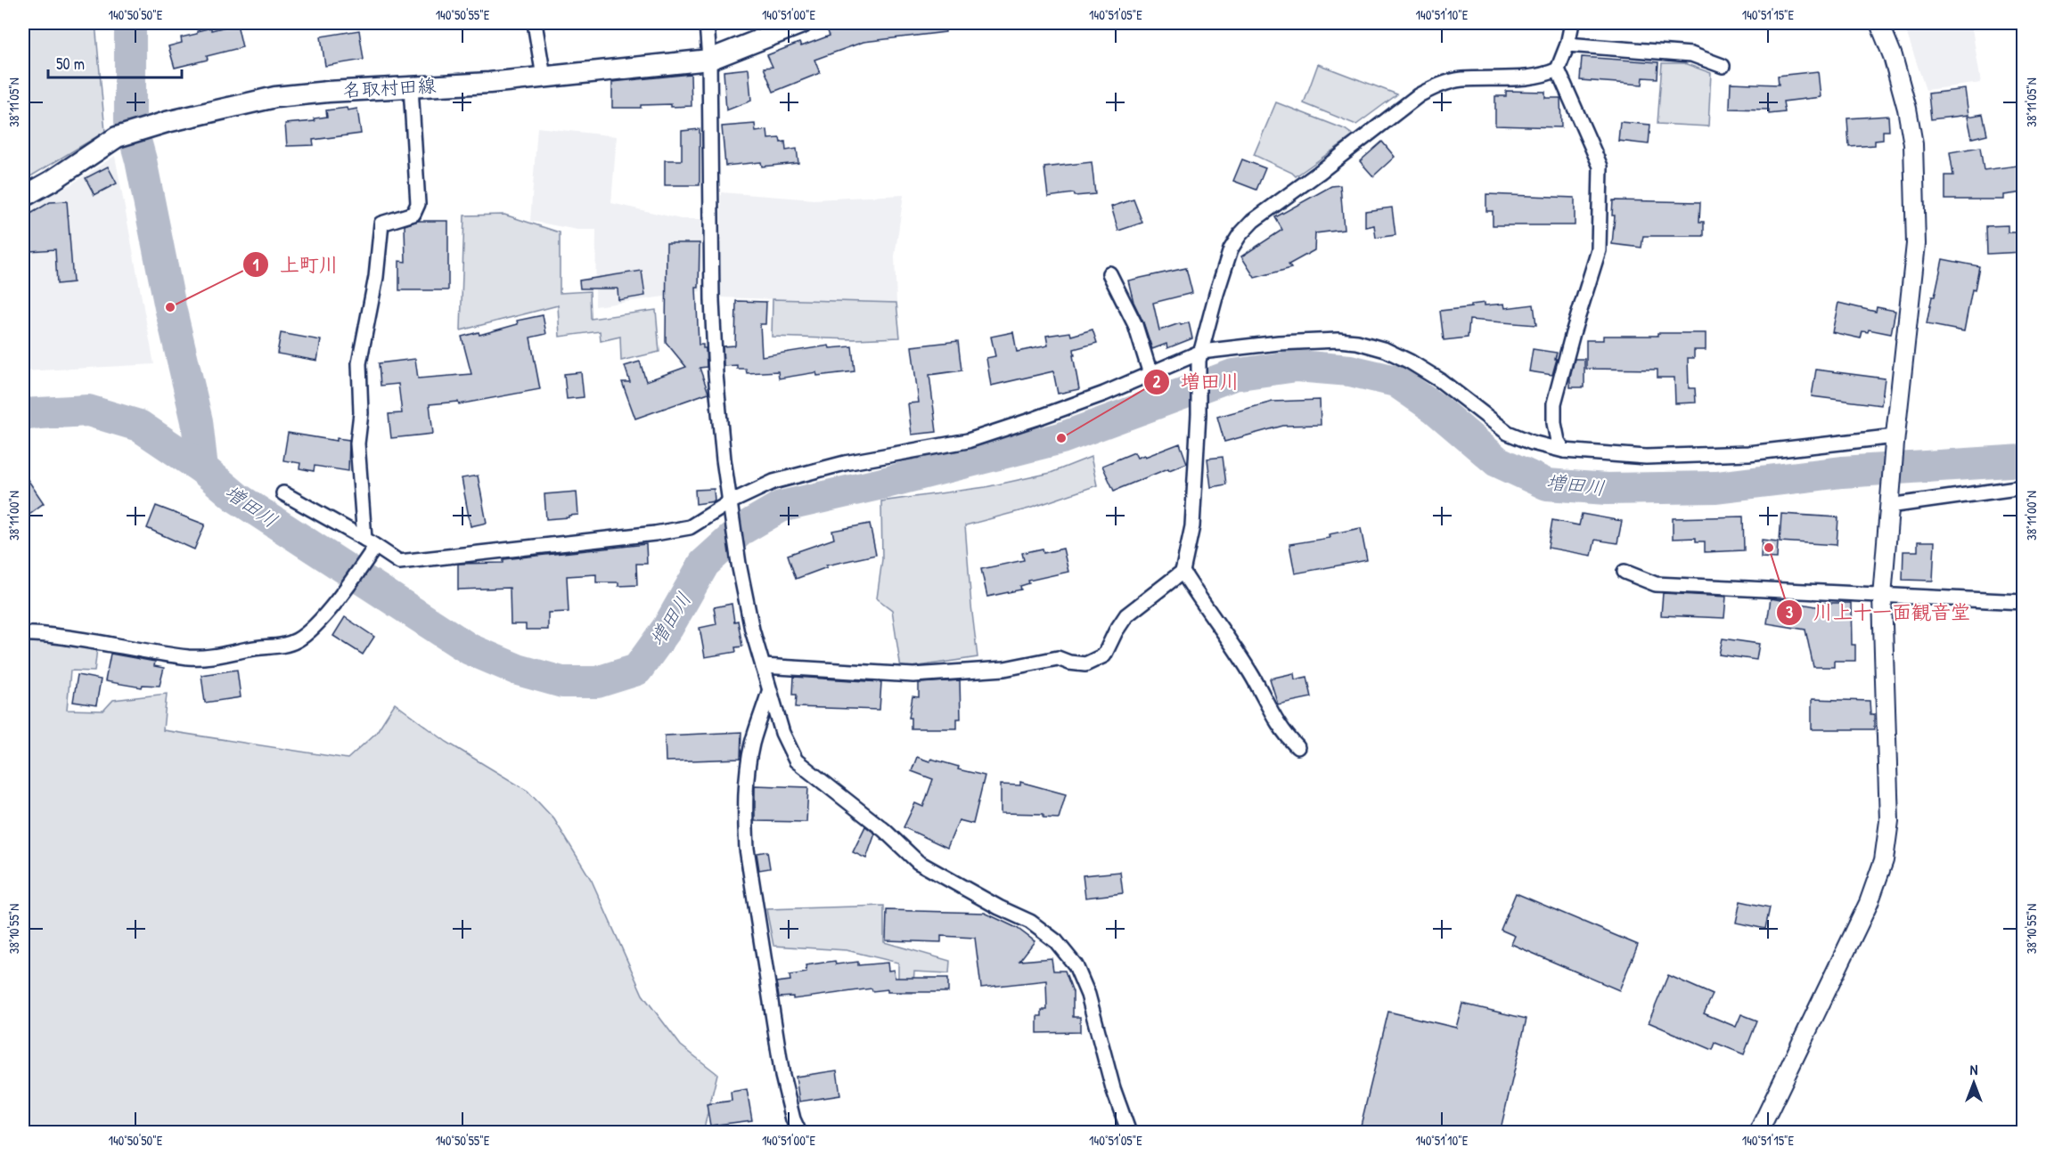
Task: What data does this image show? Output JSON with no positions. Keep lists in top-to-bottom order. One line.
{"streets":{"main road":["名取村田線"]},"water":["増田川"],"places":["上町川","増田川","川上十一面観音堂"],"scale_bar":"50 m","north":"top","coordinates":["140°50'50\"E","140°50'55\"E","140°51'00\"E","140°51'05\"E","140°51'10\"E","140°51'15\"E","38°11'05\"N","38°11'00\"N","38°10'55\"N"]}
